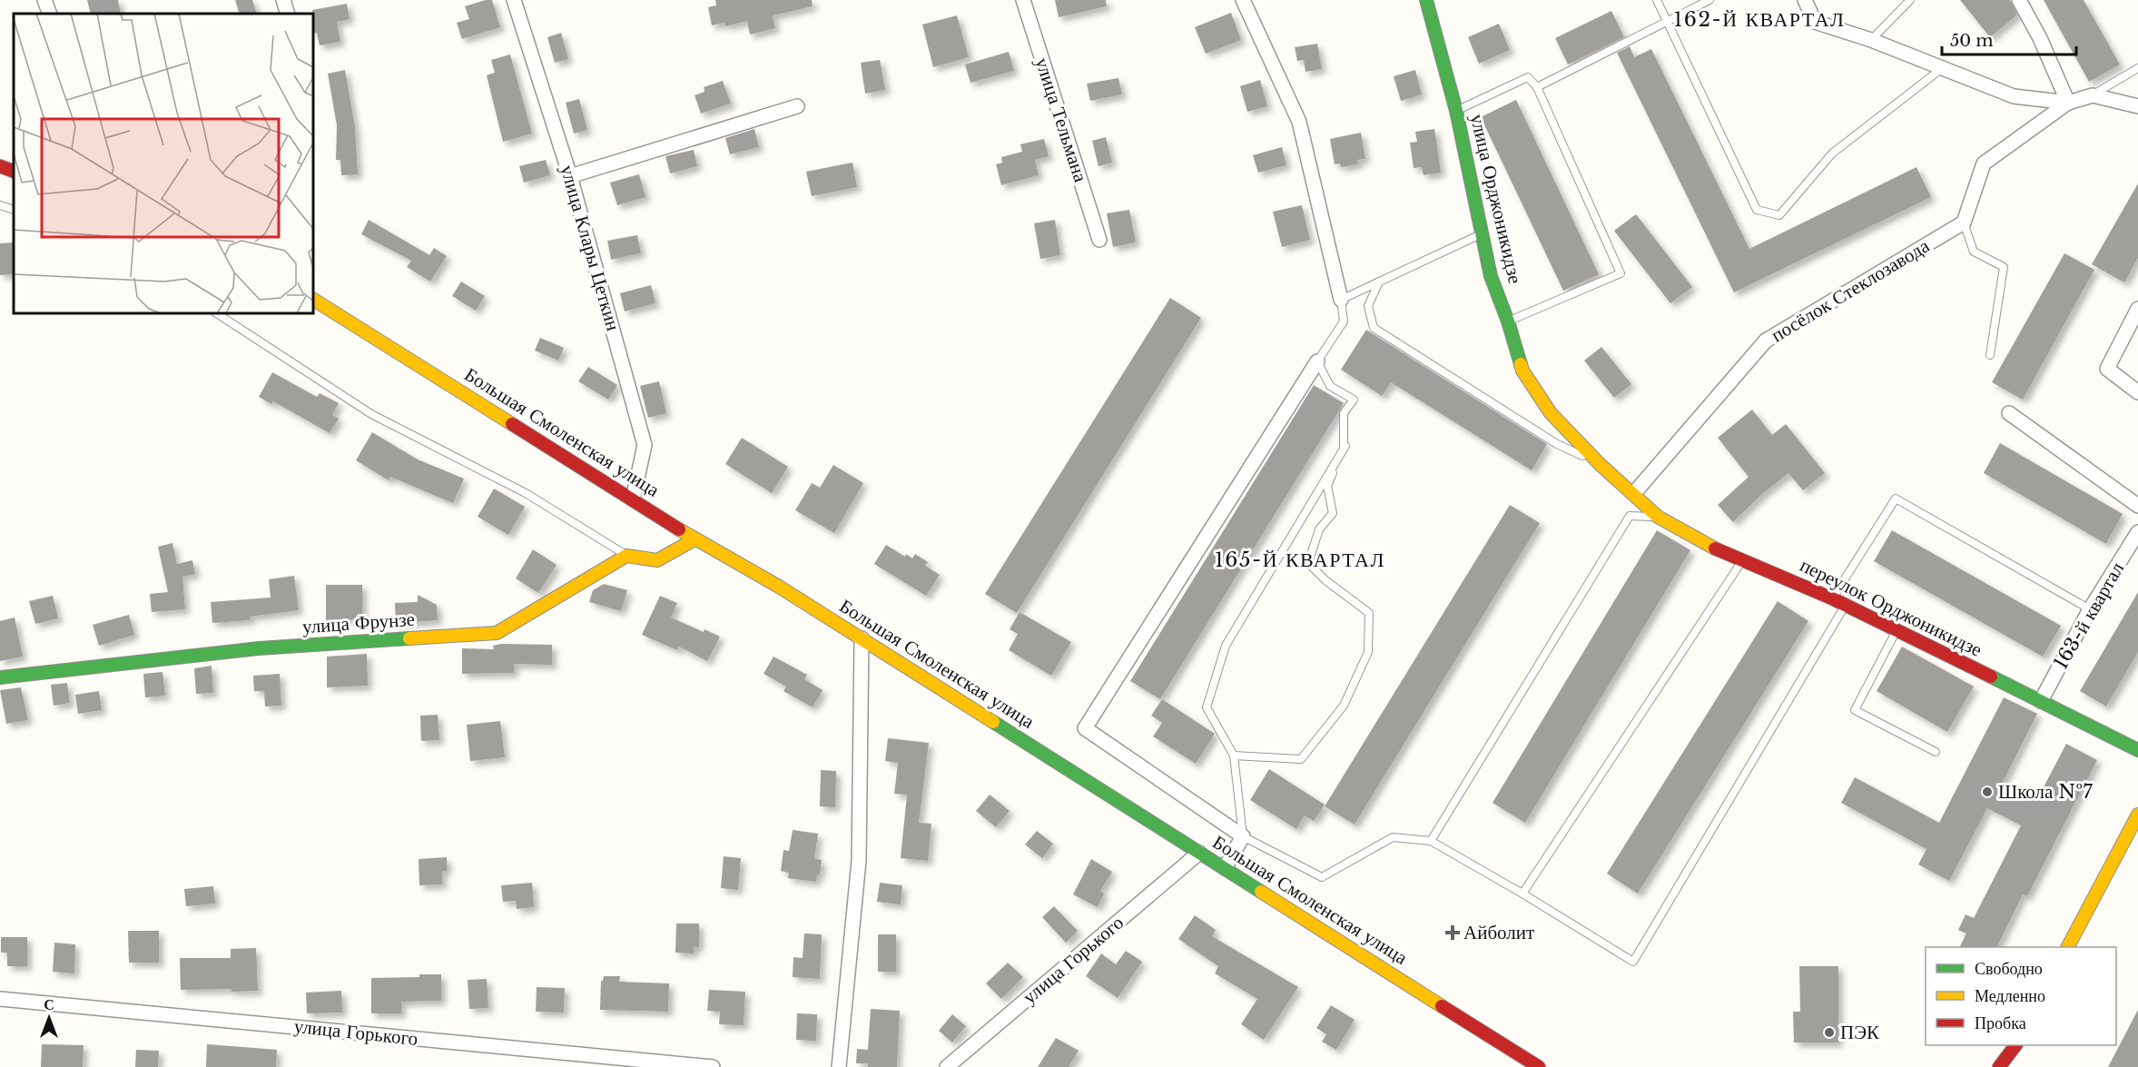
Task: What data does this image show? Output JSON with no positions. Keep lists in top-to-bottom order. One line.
{"streets":{"street":["улица Тельмана","улица Орджоникидзе","улица Клары Цеткин","посёлок Стеклозавода","Большая Смоленская улица","переулок Орджоникидзе","163-й квартал","улица Фрунзе","улица Горького"]},"crossings":[["улица Орджоникидзе","посёлок Стеклозавода"],["улица Орджоникидзе","переулок Орджоникидзе"],["улица Клары Цеткин","Большая Смоленская улица"],["посёлок Стеклозавода","переулок Орджоникидзе"],["Большая Смоленская улица","улица Горького"],["переулок Орджоникидзе","163-й квартал"]],"districts":["162-Й КВАРТАЛ","165-Й КВАРТАЛ"],"places":{"other":["Школа №7","ПЭК"],"health":["Айболит"]},"legend":["Свободно","Медленно","Пробка"],"scale_bar":"50 m","north":"top"}
